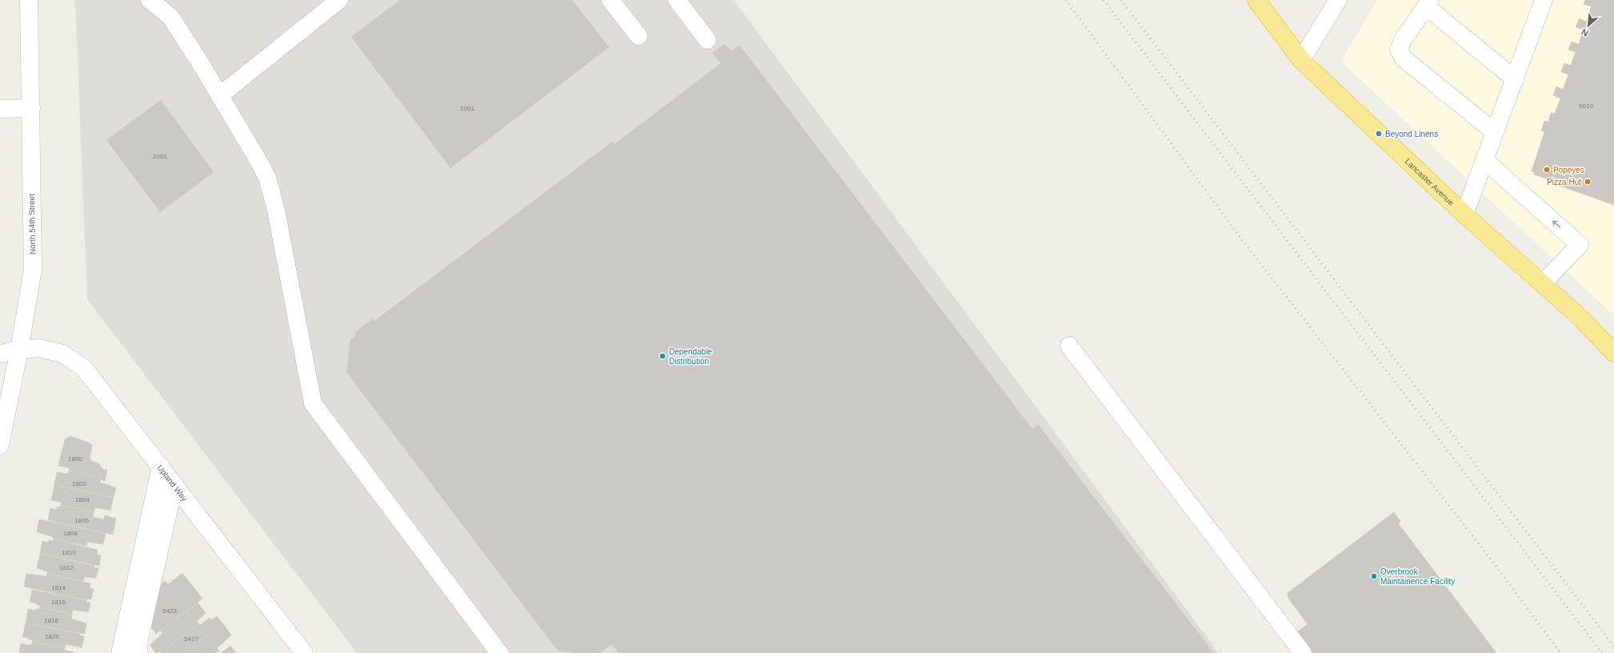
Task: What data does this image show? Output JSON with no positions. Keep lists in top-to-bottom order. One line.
{"streets":{"highway":["Lancaster Avenue"],"street":["North 54th Street","Upland Way"]},"crossings":[["North 54th Street","Upland Way"]],"places":["Beyond Linens","Popeyes","Pizza Hut","Dependable Distribution","Overbrook Maintainence Facility"],"house_numbers":["5610","2001","2001","1800","1802","1804","1806","1808","1810","1812","1814","1816","5423","1818","1820","5427"],"north":"bottom left"}
